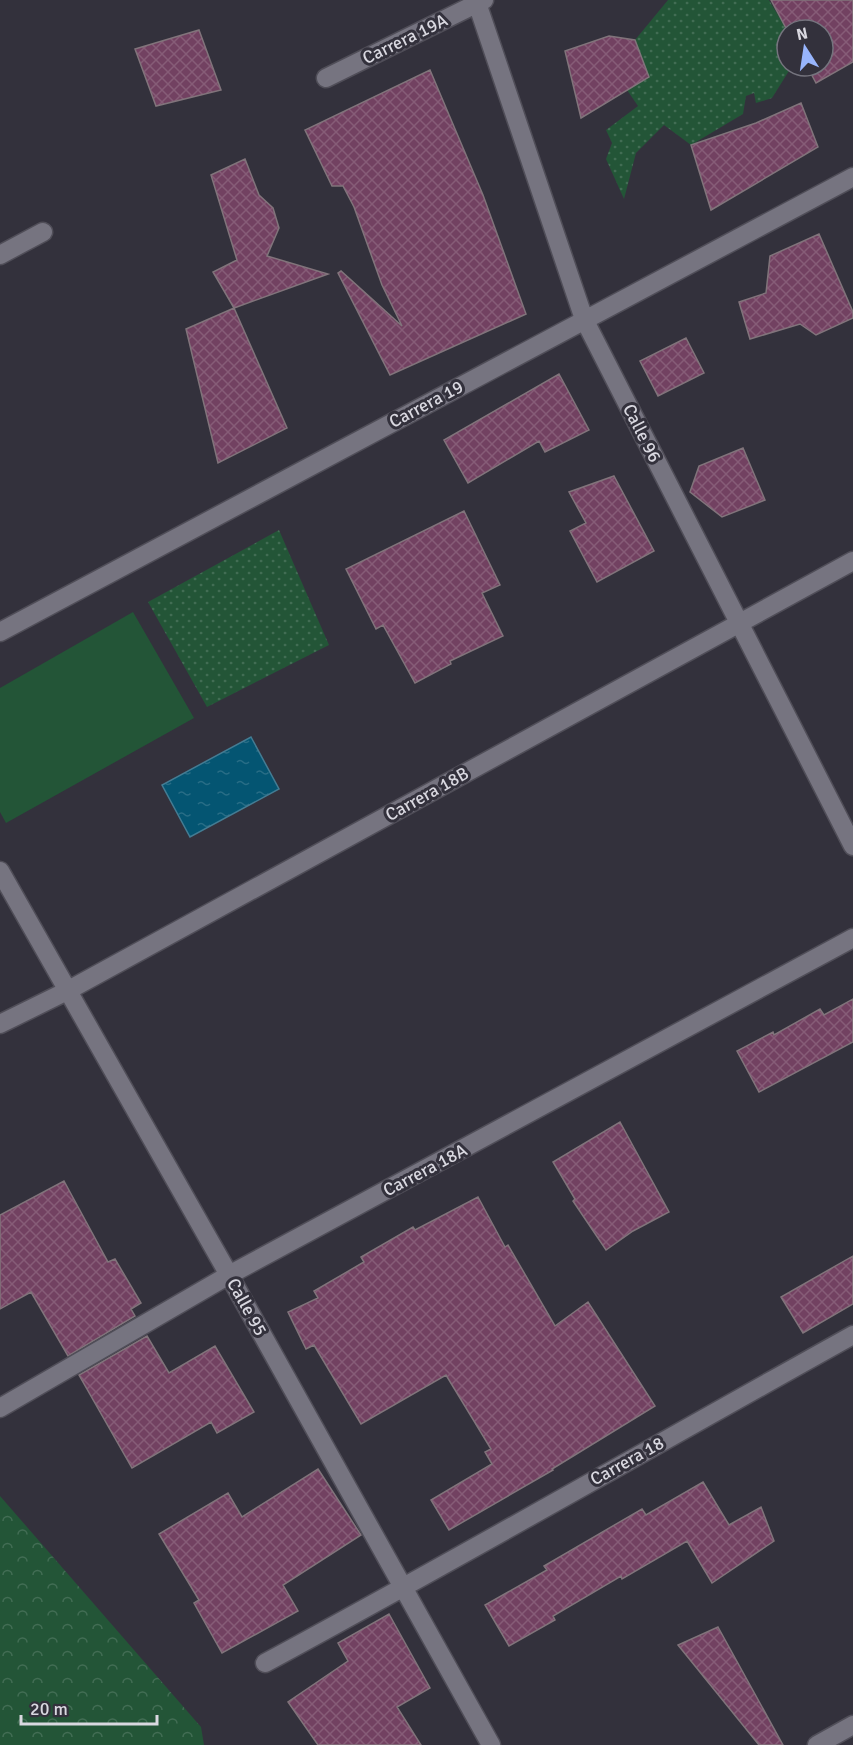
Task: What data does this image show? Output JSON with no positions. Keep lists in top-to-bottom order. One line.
{"streets":{"street":["Carrera 19A","Carrera 19","Calle 96","Carrera 18B","Carrera 18A","Calle 95","Carrera 18"]},"crossings":[["Carrera 19A","Calle 96"],["Carrera 19","Calle 96"],["Calle 96","Carrera 18B"],["Carrera 18B","Calle 95"],["Carrera 18A","Calle 95"],["Calle 95","Carrera 18"]],"scale_bar":"20 m","north":"top"}
